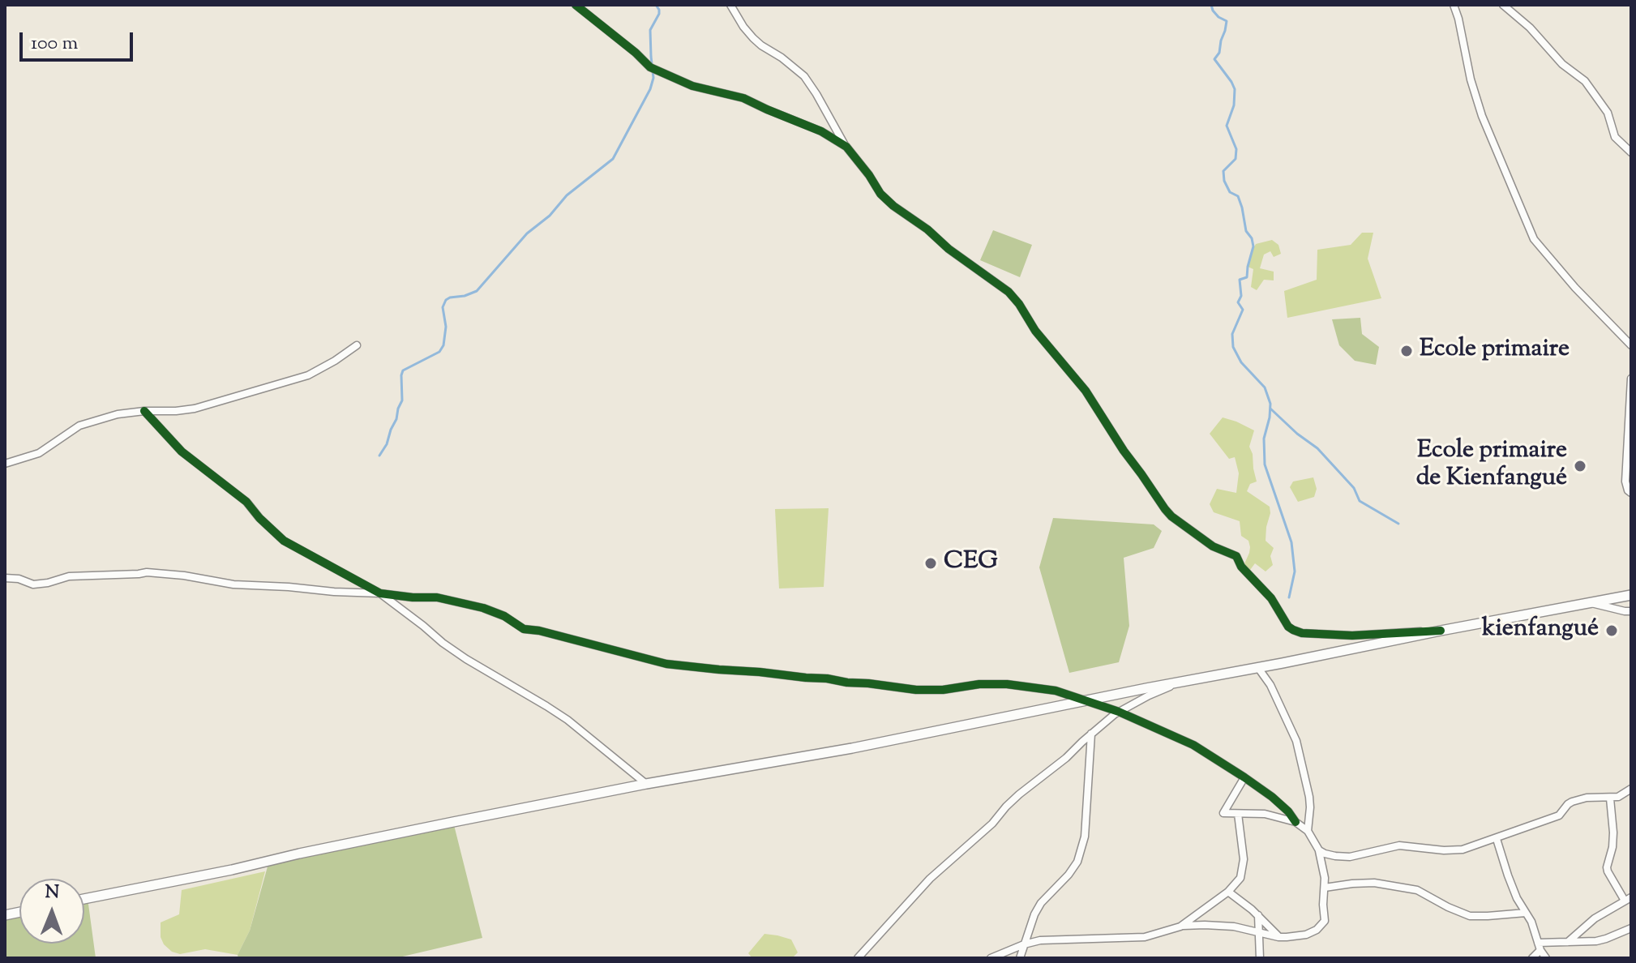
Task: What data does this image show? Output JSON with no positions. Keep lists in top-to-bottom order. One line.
{"places":["Ecole primaire","Ecole primaire de Kienfangué","CEG","kienfangué"],"scale_bar":"100 m","north":"top"}
